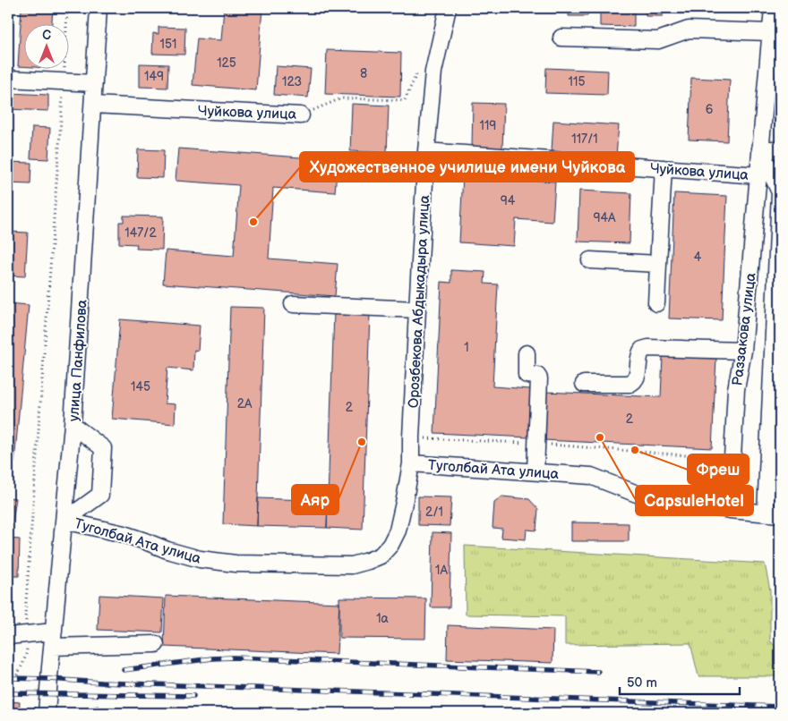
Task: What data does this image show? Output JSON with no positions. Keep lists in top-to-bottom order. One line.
{"streets":{"street":["Чуйкова улица","Орозбекова Абдыкадыра улица","Раззакова улица","улица Панфилова","Туголбай Ата улица"]},"crossings":[["Чуйкова улица","Орозбекова Абдыкадыра улица"],["Чуйкова улица","Раззакова улица"],["Чуйкова улица","улица Панфилова"],["Орозбекова Абдыкадыра улица","Туголбай Ата улица"],["Раззакова улица","Туголбай Ата улица"],["улица Панфилова","Туголбай Ата улица"]],"places":["Художественное училище имени Чуйкова","CapsuleHotel","Аяр","Фреш"],"house_numbers":["151","125","8","149","123","115","6","119","117/1","94","94А","147/2","4","1","145","2А","2","2","2/1","1А","1а"],"scale_bar":"50 m","north":"top"}
